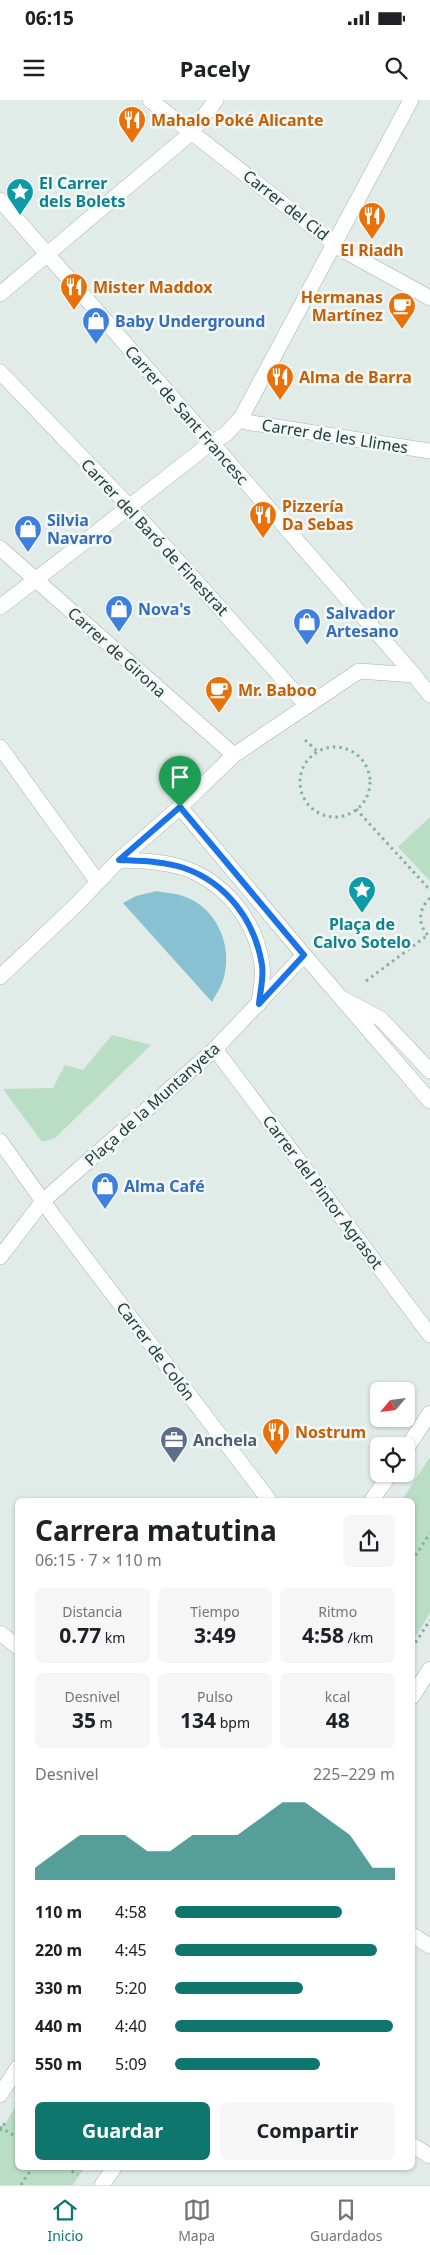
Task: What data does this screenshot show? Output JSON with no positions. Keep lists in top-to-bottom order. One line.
{"streets":{"street":["Carrer del Cid","Carrer de Sant Francesc","Carrer de les Llimes","Carrer del Baró de Finestrat","Carrer de Girona","Plaça de la Muntanyeta","Carrer del Pintor Agrasot","Carrer de Colón"]},"crossings":[["Plaça de la Muntanyeta","Carrer del Pintor Agrasot"],["Plaça de la Muntanyeta","Carrer de Colón"]],"places":{"restaurant":["Mahalo Poké Alicante","El Riadh","Mister Maddox","Alma de Barra","Pizzería Da Sebas","Nostrum"],"place":["El Carrer dels Bolets","Plaça de Calvo Sotelo"],"cafe":["Hermanas Martínez","Mr. Baboo"],"shop":["Baby Underground","Silvia Navarro","Nova's","Salvador Artesano","Alma Café"],"office":["Anchela"]},"north":"bottom left","page":{"status":"06:15","header":"Pacely","heading":["Carrera matutina","06:15 · 7 × 110 m"],"stats":[["Distancia","0.77 km"],["Tiempo","3:49"],["Ritmo","4:58 /km"],["Desnivel","35 m"],["Pulso","134 bpm"],["kcal","48"]],"chart":["Desnivel","225–229 m"],"list":[{"name":"110 m","note":"4:58"},{"name":"220 m","note":"4:45"},{"name":"330 m","note":"5:20"},{"name":"440 m","note":"4:40"},{"name":"550 m","note":"5:09"}],"buttons":["Guardar","Compartir"],"tabs":["Inicio","Mapa","Guardados"]}}
